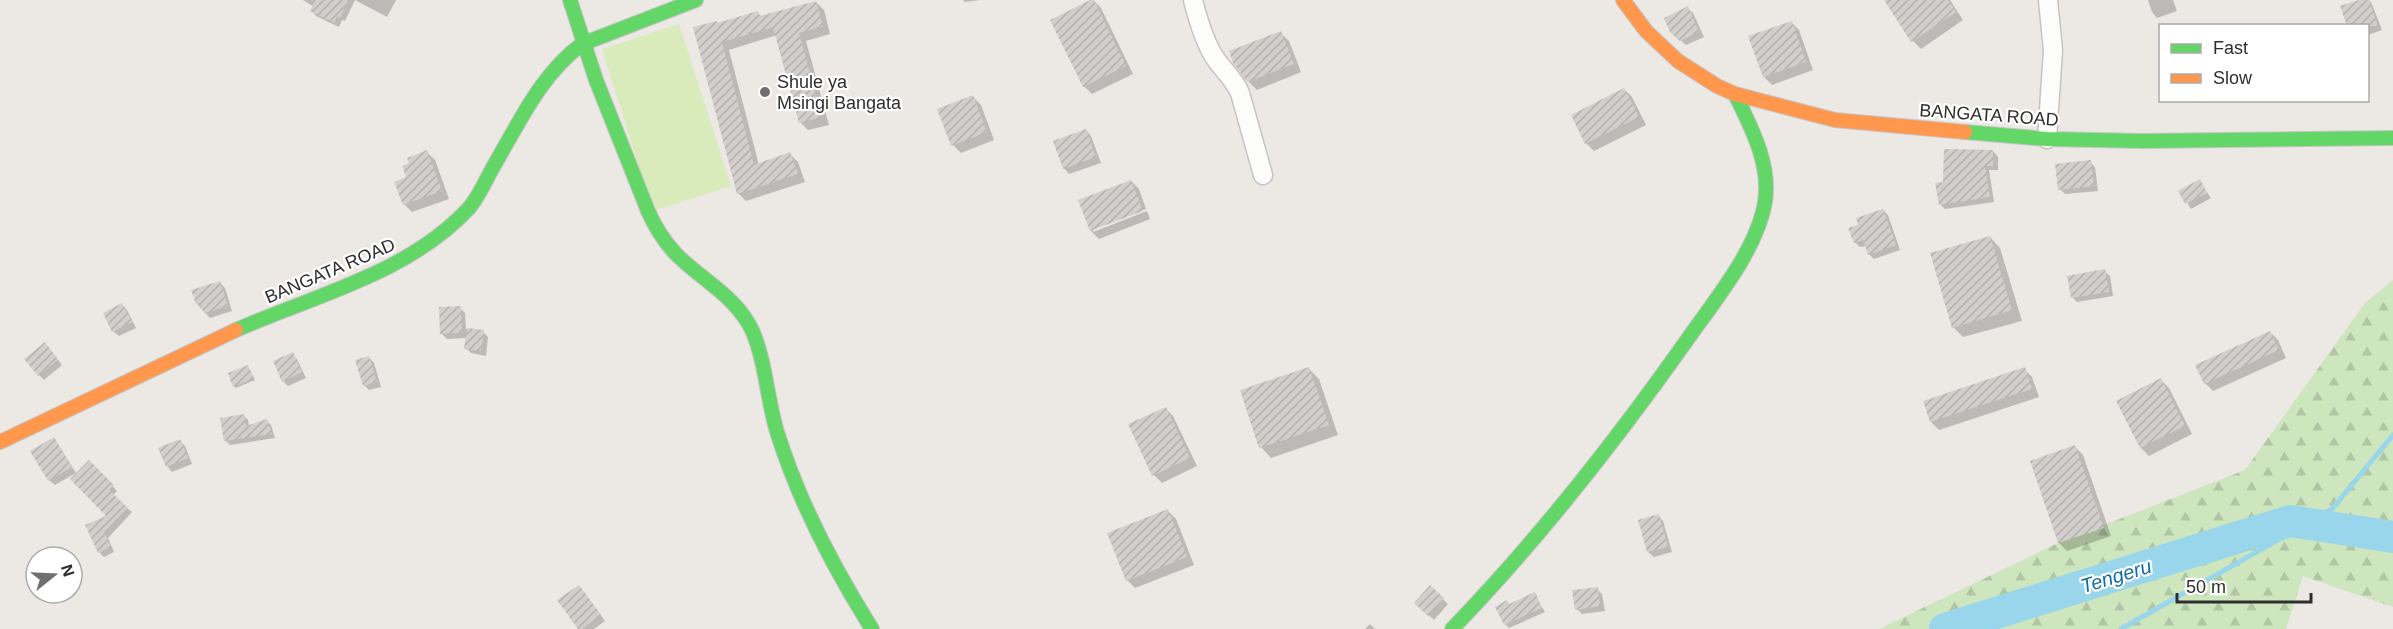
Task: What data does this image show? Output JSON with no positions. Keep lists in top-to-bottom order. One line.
{"streets":{"street":["BANGATA ROAD"]},"water":["Tengeru"],"places":["Shule ya Msingi Bangata"],"legend":["Fast","Slow"],"scale_bar":"50 m","north":"right"}
